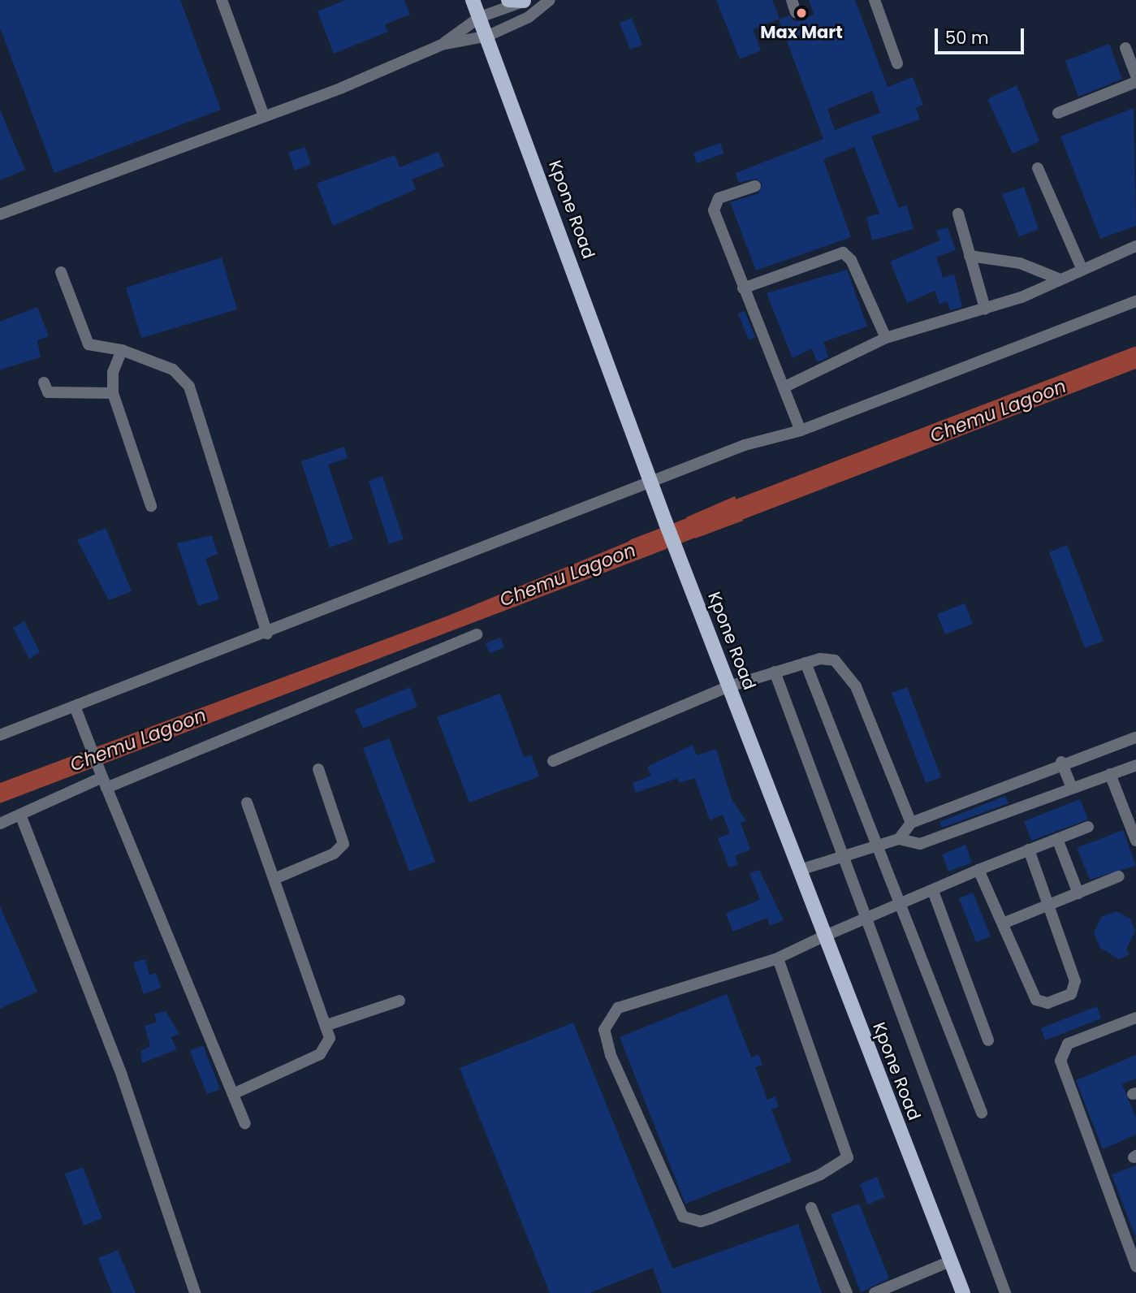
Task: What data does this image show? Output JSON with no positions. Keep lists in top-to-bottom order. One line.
{"streets":{"main road":["Kpone Road"]},"water":["Chemu Lagoon"],"places":["Max Mart"],"scale_bar":"50 m"}
